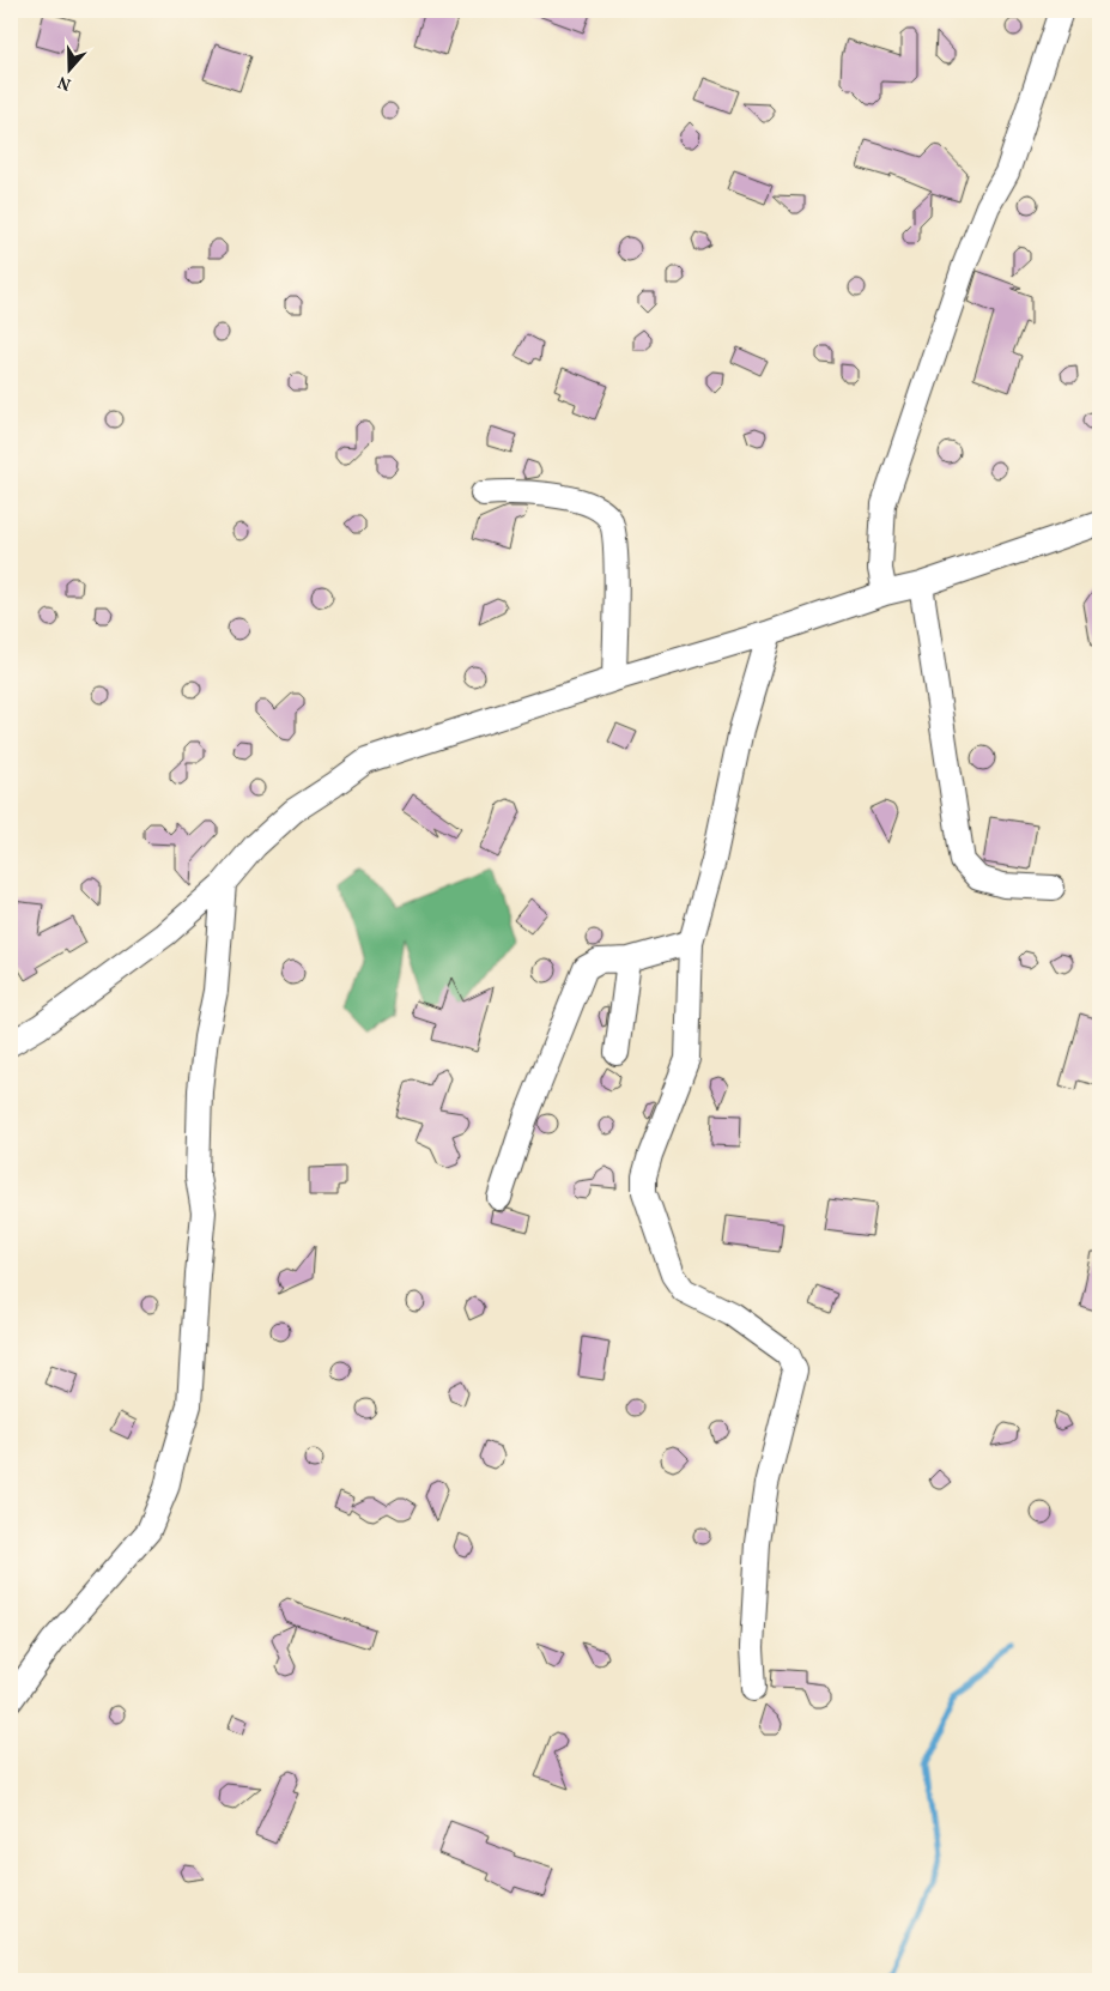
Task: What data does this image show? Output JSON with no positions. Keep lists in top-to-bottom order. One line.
{"north":"bottom"}
